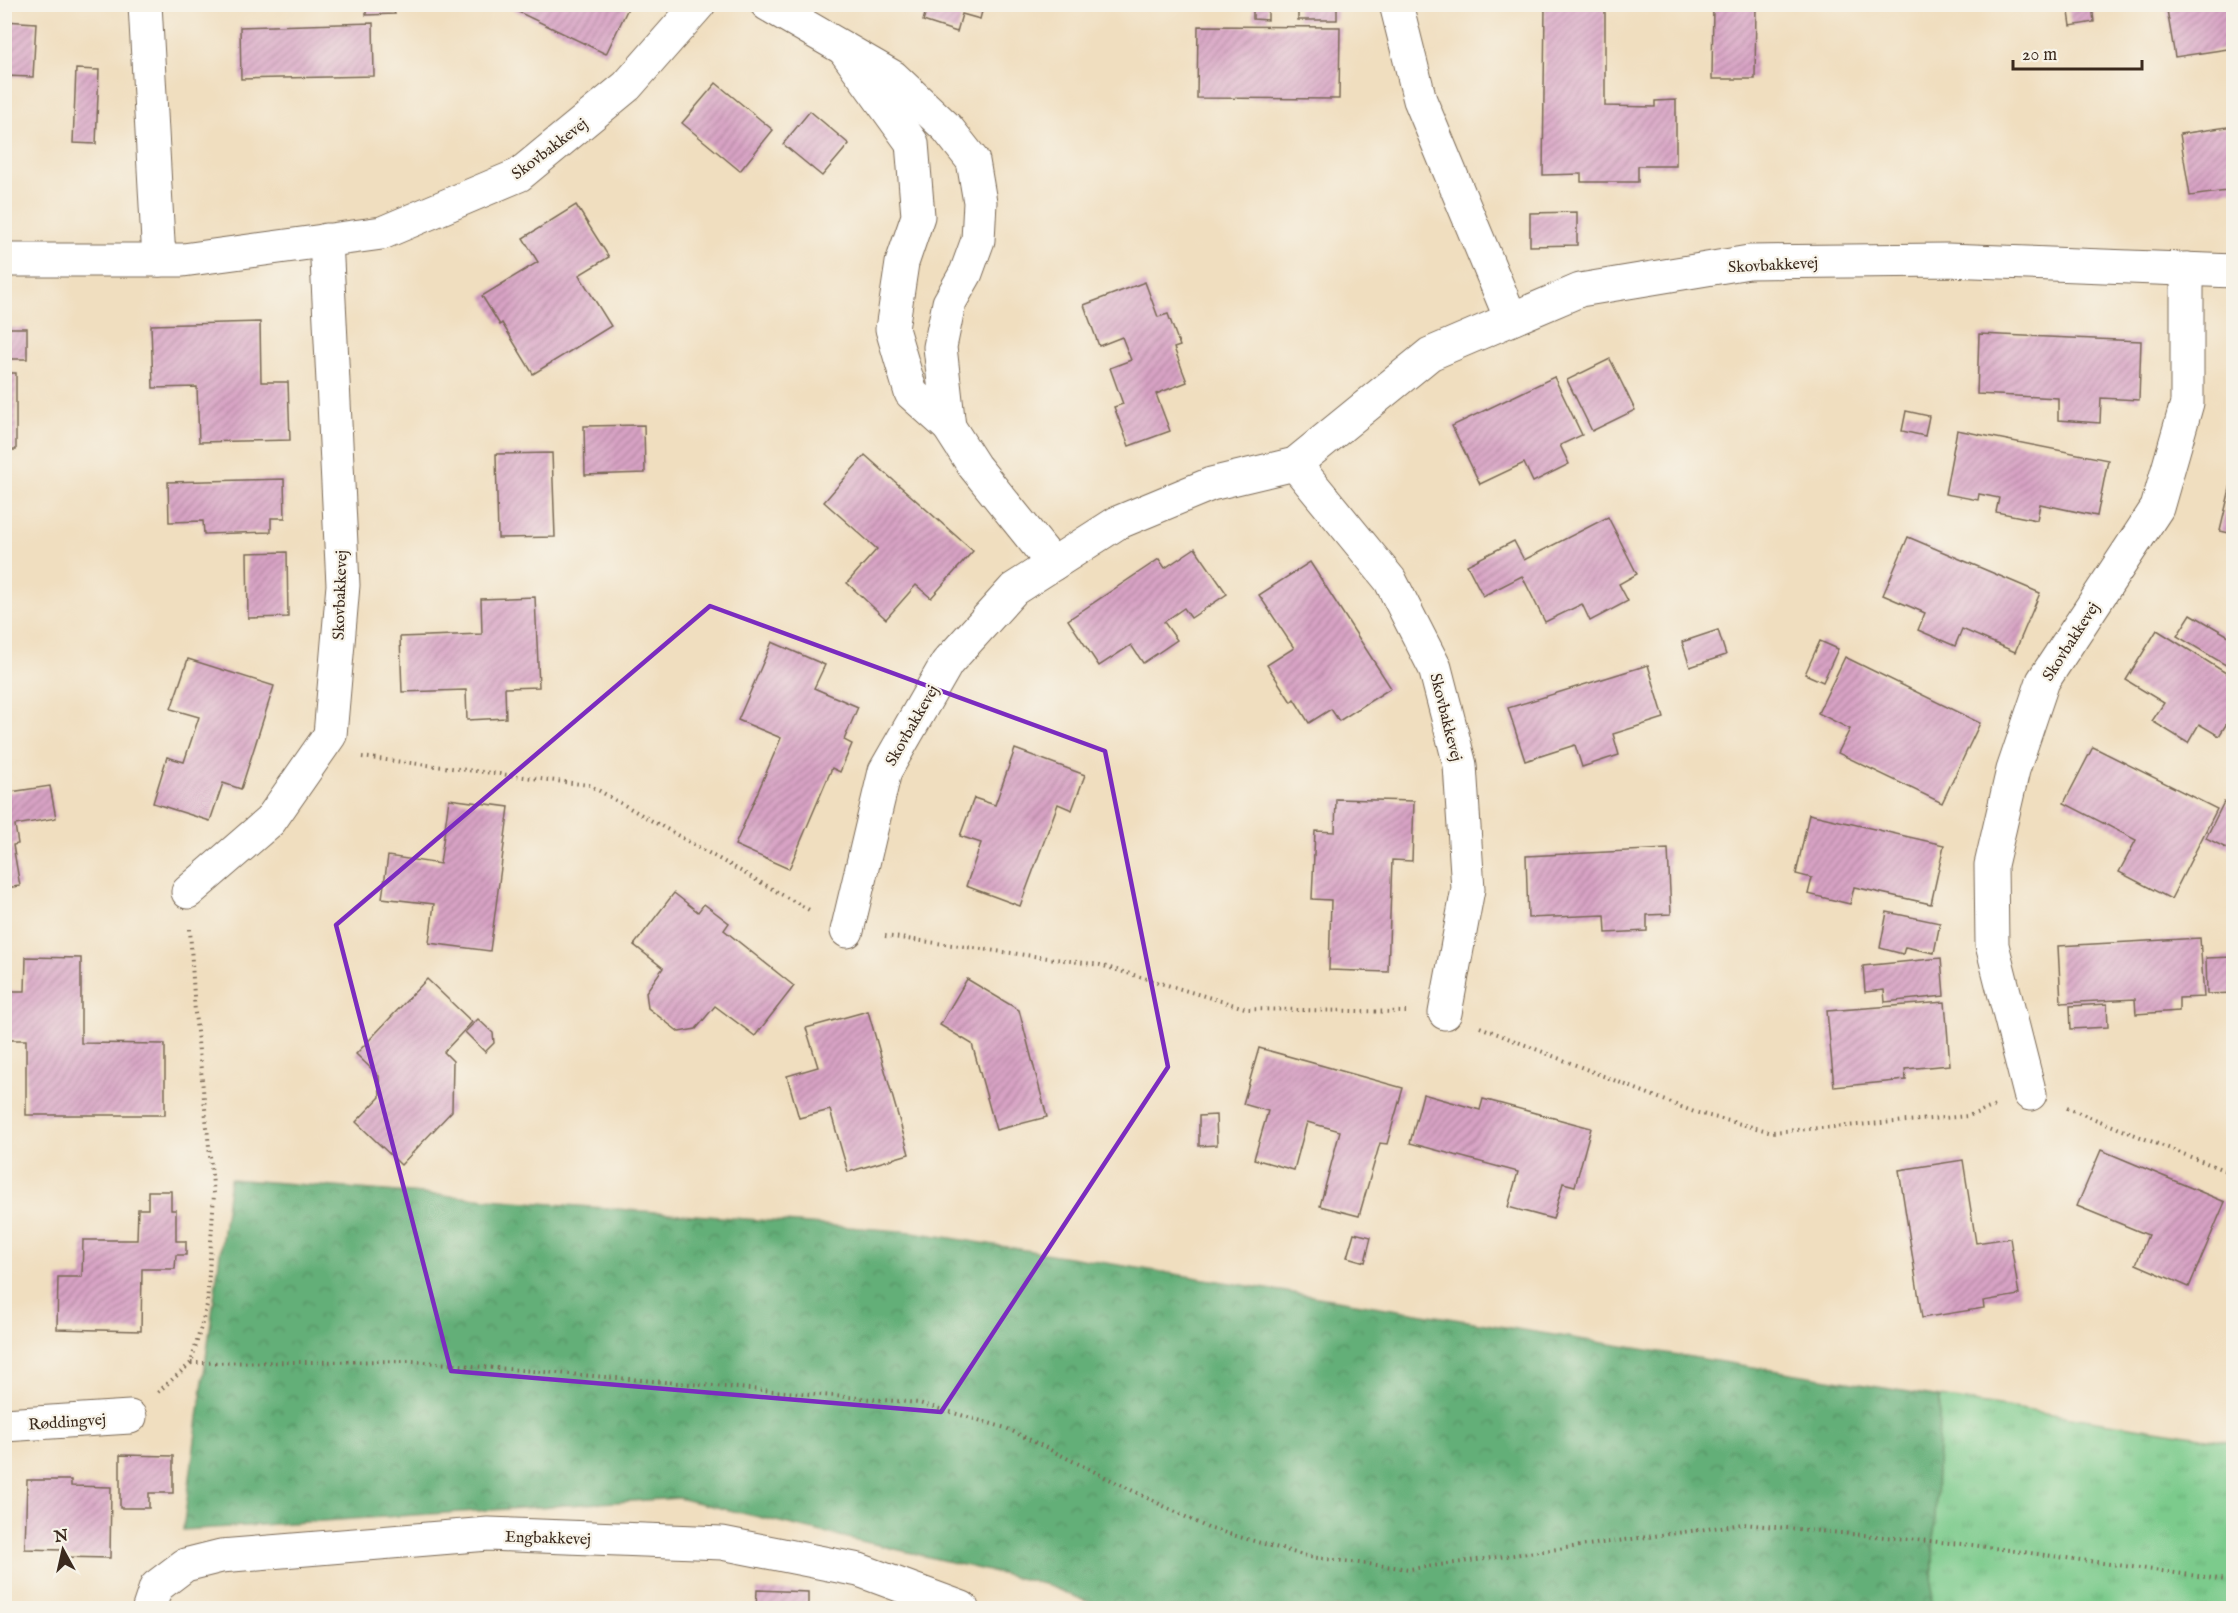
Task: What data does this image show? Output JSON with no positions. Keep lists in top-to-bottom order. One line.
{"streets":{"street":["Skovbakkevej","Røddingvej","Engbakkevej"]},"scale_bar":"20 m","north":"top"}
